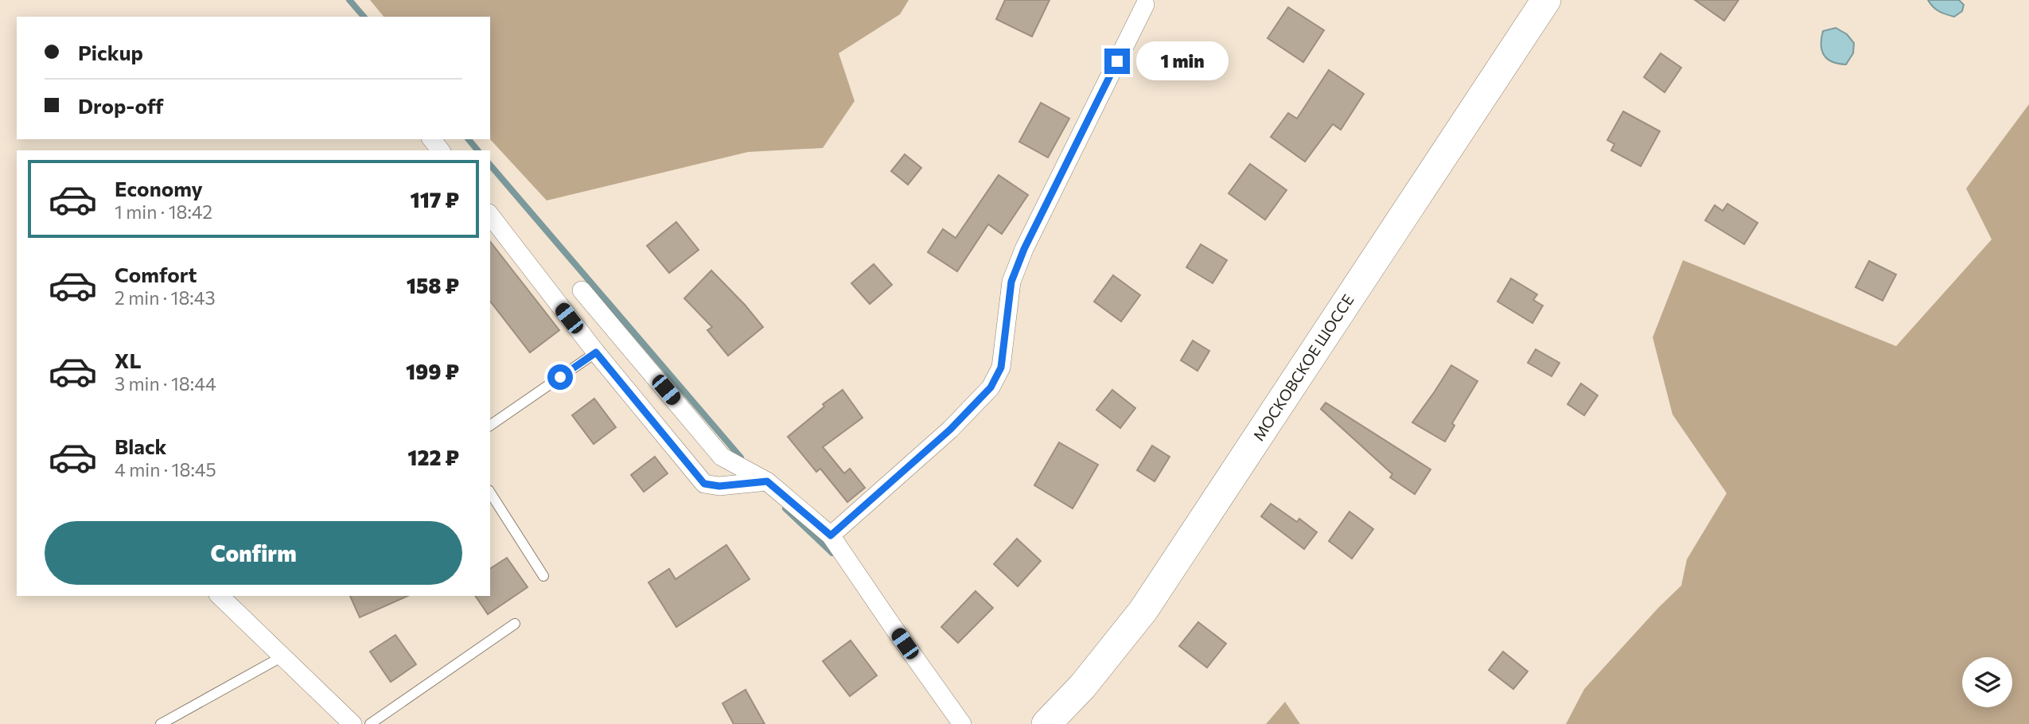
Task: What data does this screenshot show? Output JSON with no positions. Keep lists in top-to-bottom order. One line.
{"streets":{"main road":["МОСКОВСКОЕ ШОССЕ"]},"page":{"banner":["Pickup","Drop-off"],"bubble":"1 min","list":[{"name":"Economy","note":"1 min · 18:42","value":"117 ₽"},{"name":"Comfort","note":"2 min · 18:43","value":"158 ₽"},{"name":"XL","note":"3 min · 18:44","value":"199 ₽"},{"name":"Black","note":"4 min · 18:45","value":"122 ₽"}],"buttons":"Confirm"}}
